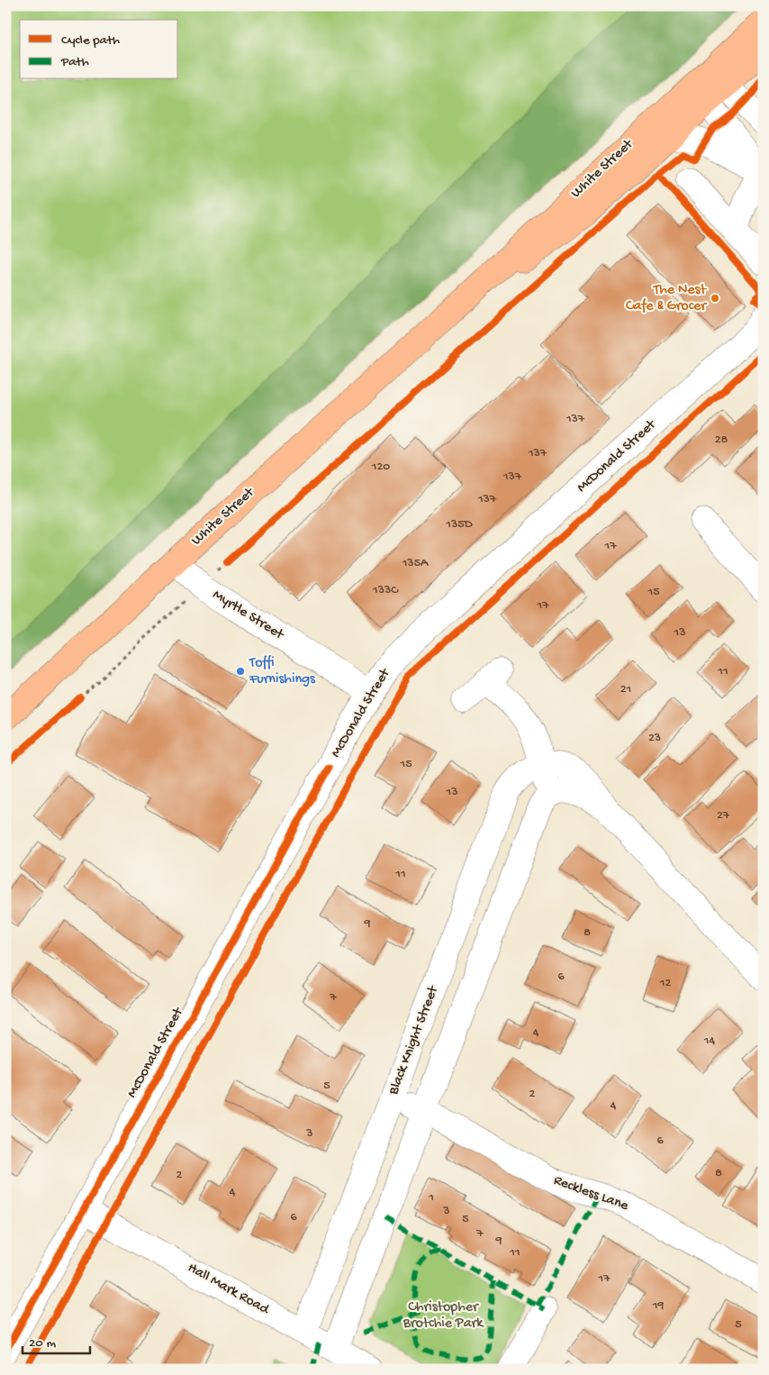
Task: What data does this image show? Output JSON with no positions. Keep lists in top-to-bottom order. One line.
{"streets":{"main road":["White Street"],"street":["McDonald Street","Myrtle Street","Black Knight Street","Reckless Lane","Hall Mark Road"]},"crossings":[["White Street","Myrtle Street"],["McDonald Street","Myrtle Street"],["McDonald Street","Hall Mark Road"],["Black Knight Street","Reckless Lane"],["Black Knight Street","Hall Mark Road"]],"parks":["Christopher Brotchie Park"],"places":["The Nest Cafe & Grocer","Toffi Furnishings"],"house_numbers":["137","28","137","120","137","137","135D","17","135A","133C","15","17","13","11","21","23","15","13","27","11","9","8","6","12","7","4","14","5","2","4","3","6","8","2","4","1","3","6","5","7","9","11","17","19","5"],"legend":["Cycle path","Path"],"scale_bar":"20 m"}
